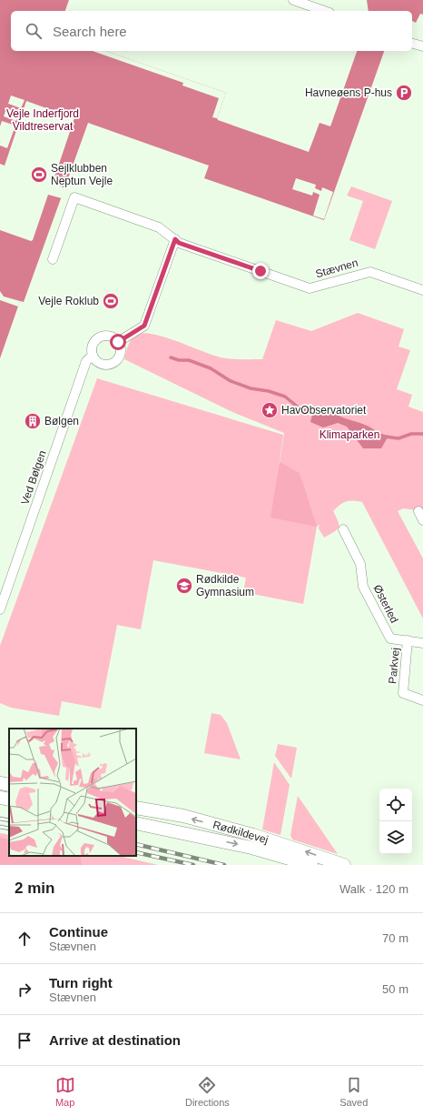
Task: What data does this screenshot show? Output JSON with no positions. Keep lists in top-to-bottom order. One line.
{"streets":{"street":["Stævnen","Ved Bølgen","Østerled","Parkvej","Rødkildevej"]},"crossings":[["Østerled","Parkvej"]],"parks":["Vejle Inderfjord Vildtreservat","Klimaparken"],"places":{"parking":["Havneøens P-hus"],"sports":["Sejlklubben Neptun Vejle","Vejle Roklub"],"place":["HavObservatoriet"],"building":["Bølgen"],"school or university":["Rødkilde Gymnasium"]},"page":{"search":"Search here","heading":["2 min","Walk · 120 m"],"list":[["Continue","Stævnen","70 m"],["Turn right","Stævnen","50 m"],"Arrive at destination"],"nav":["Map","Directions","Saved"]}}
